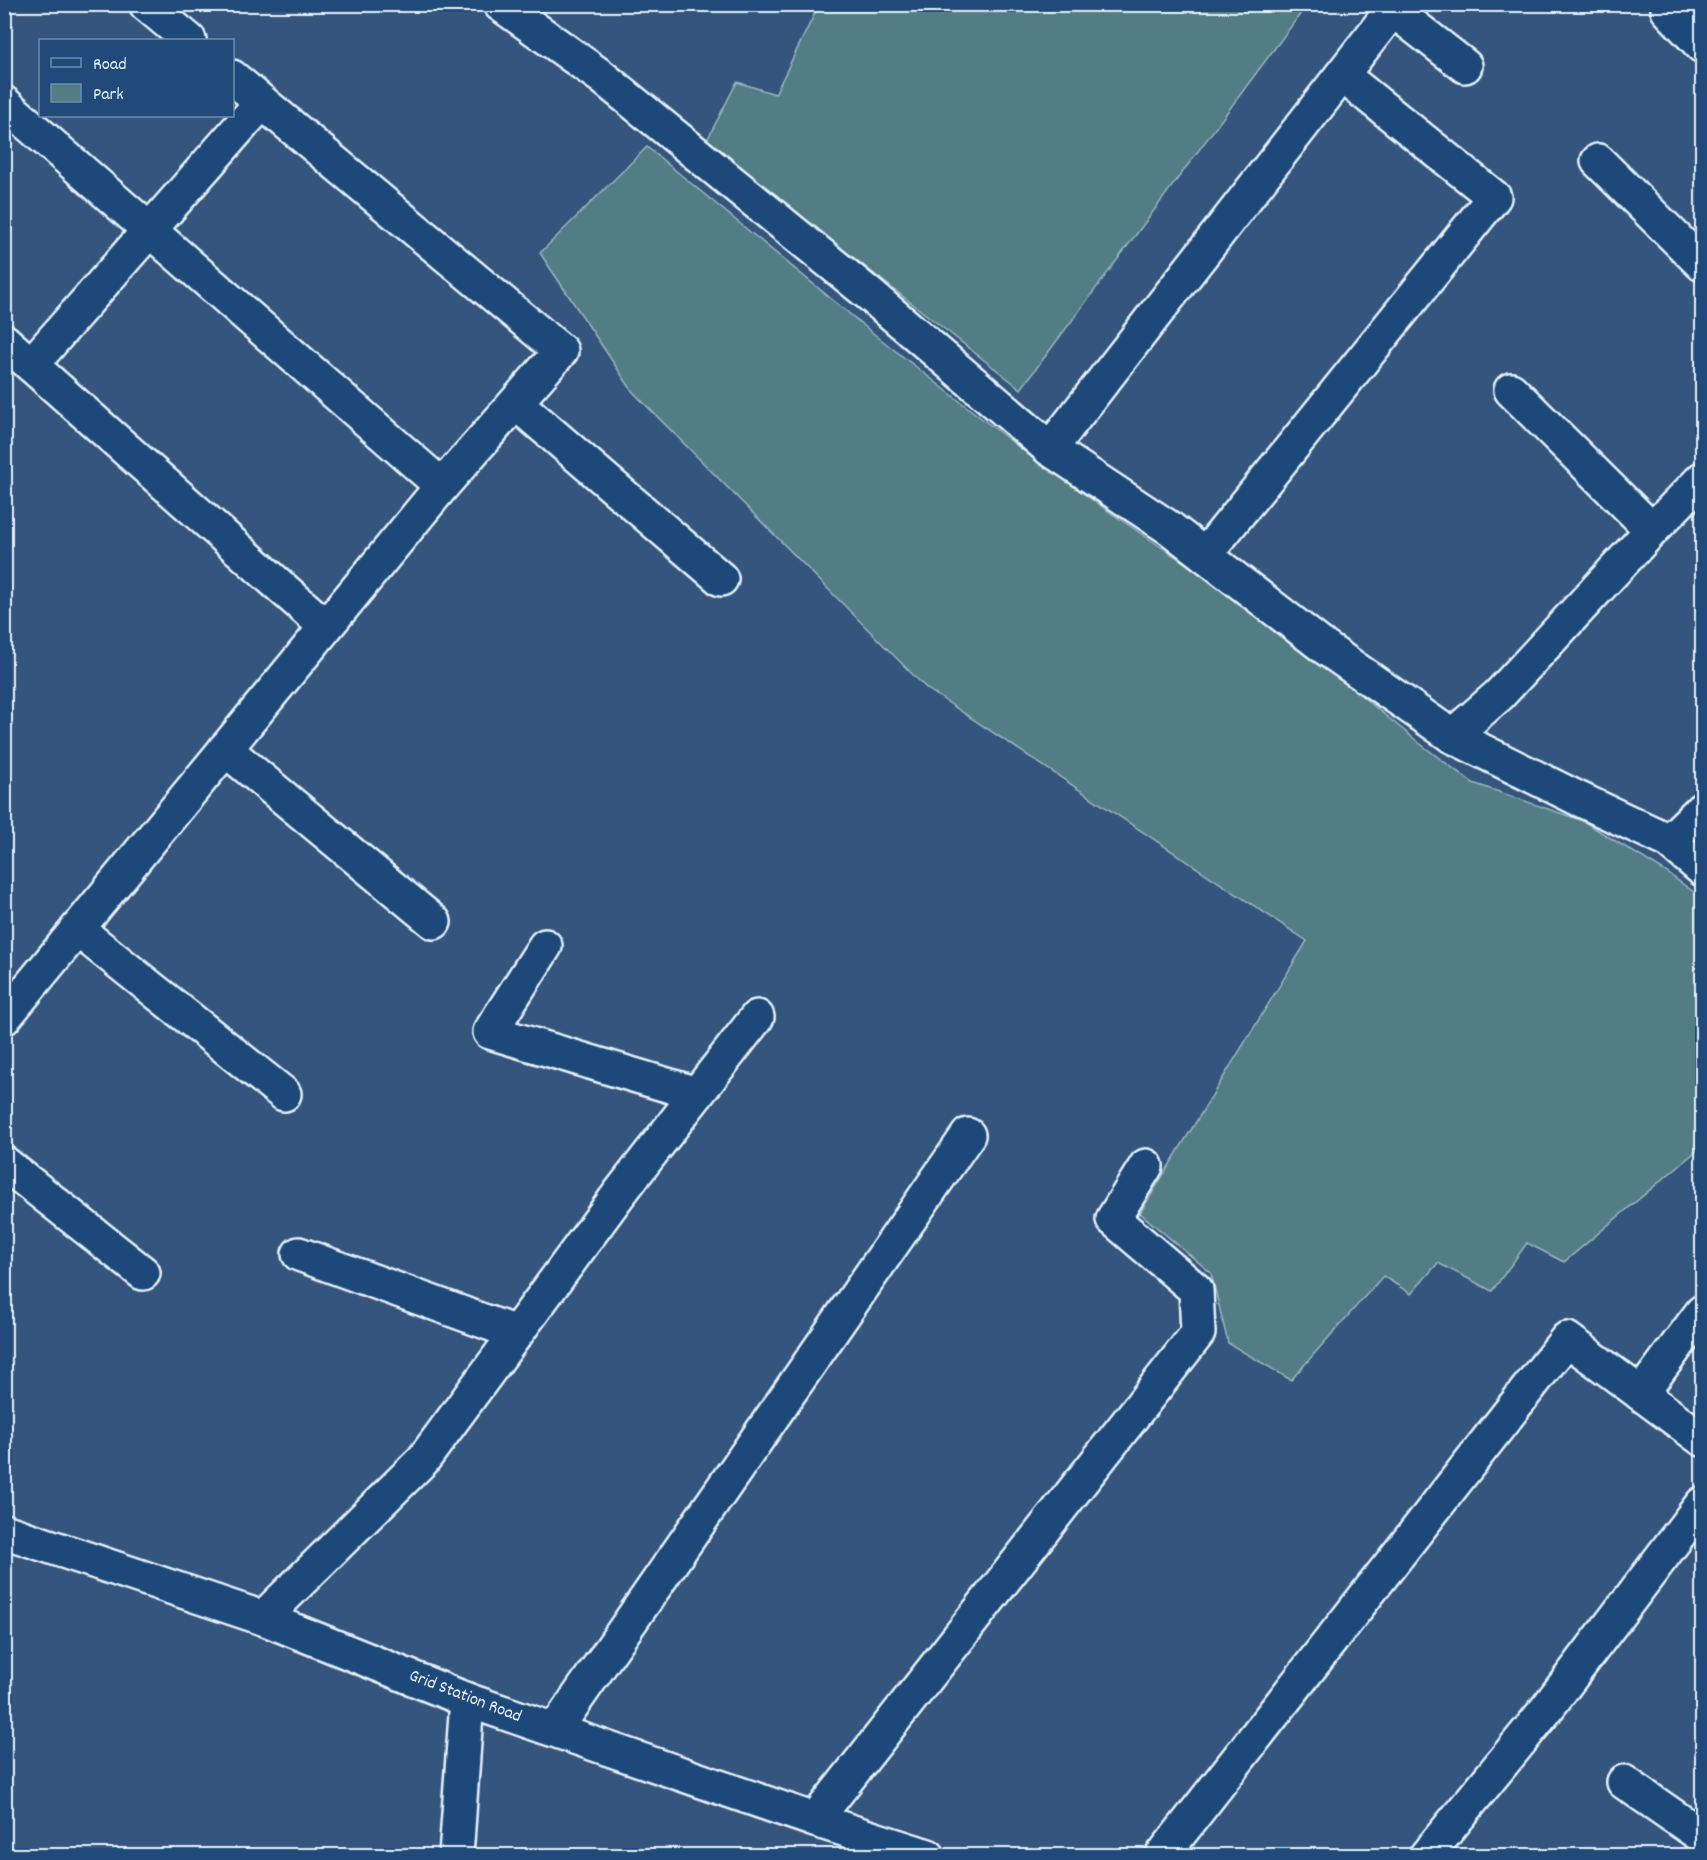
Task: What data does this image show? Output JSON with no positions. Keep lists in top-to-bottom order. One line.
{"streets":{"street":["Grid Station Road"]},"legend":["Road","Park"]}
